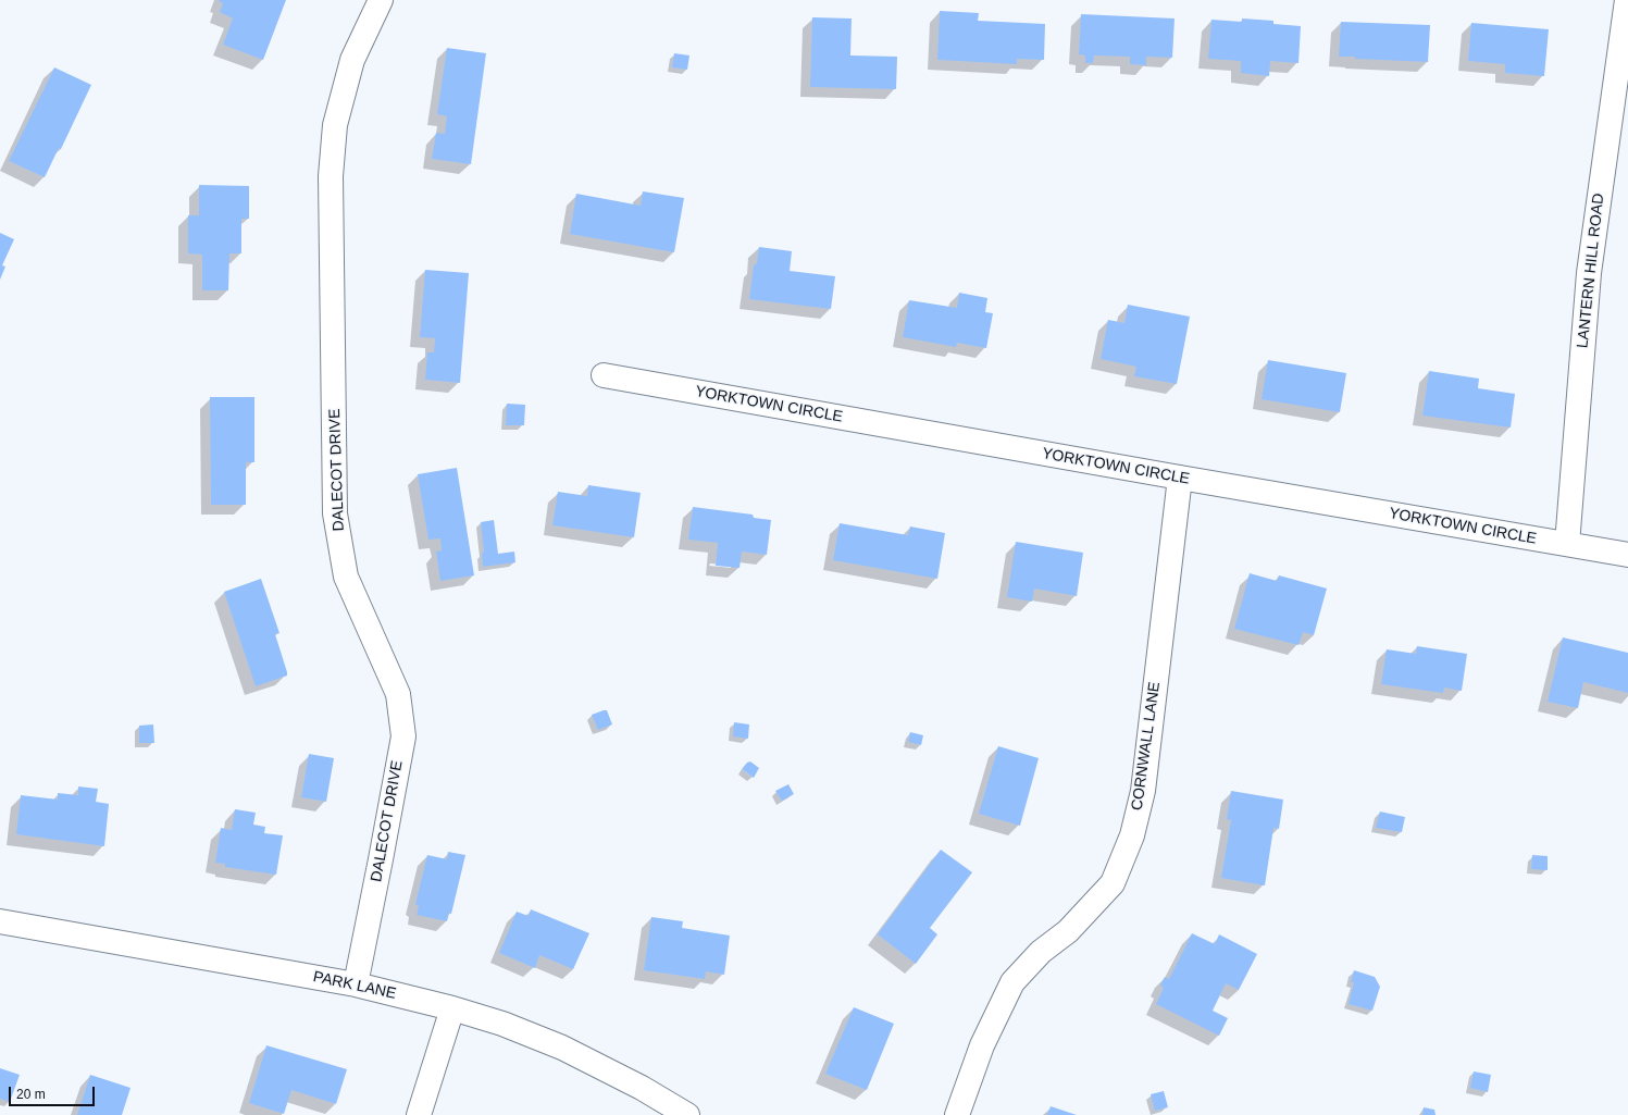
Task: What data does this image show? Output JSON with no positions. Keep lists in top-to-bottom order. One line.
{"streets":{"street":["LANTERN HILL ROAD","YORKTOWN CIRCLE","DALECOT DRIVE","CORNWALL LANE","PARK LANE"]},"crossings":[["LANTERN HILL ROAD","YORKTOWN CIRCLE"],["YORKTOWN CIRCLE","CORNWALL LANE"],["DALECOT DRIVE","PARK LANE"]],"scale_bar":"20 m"}
